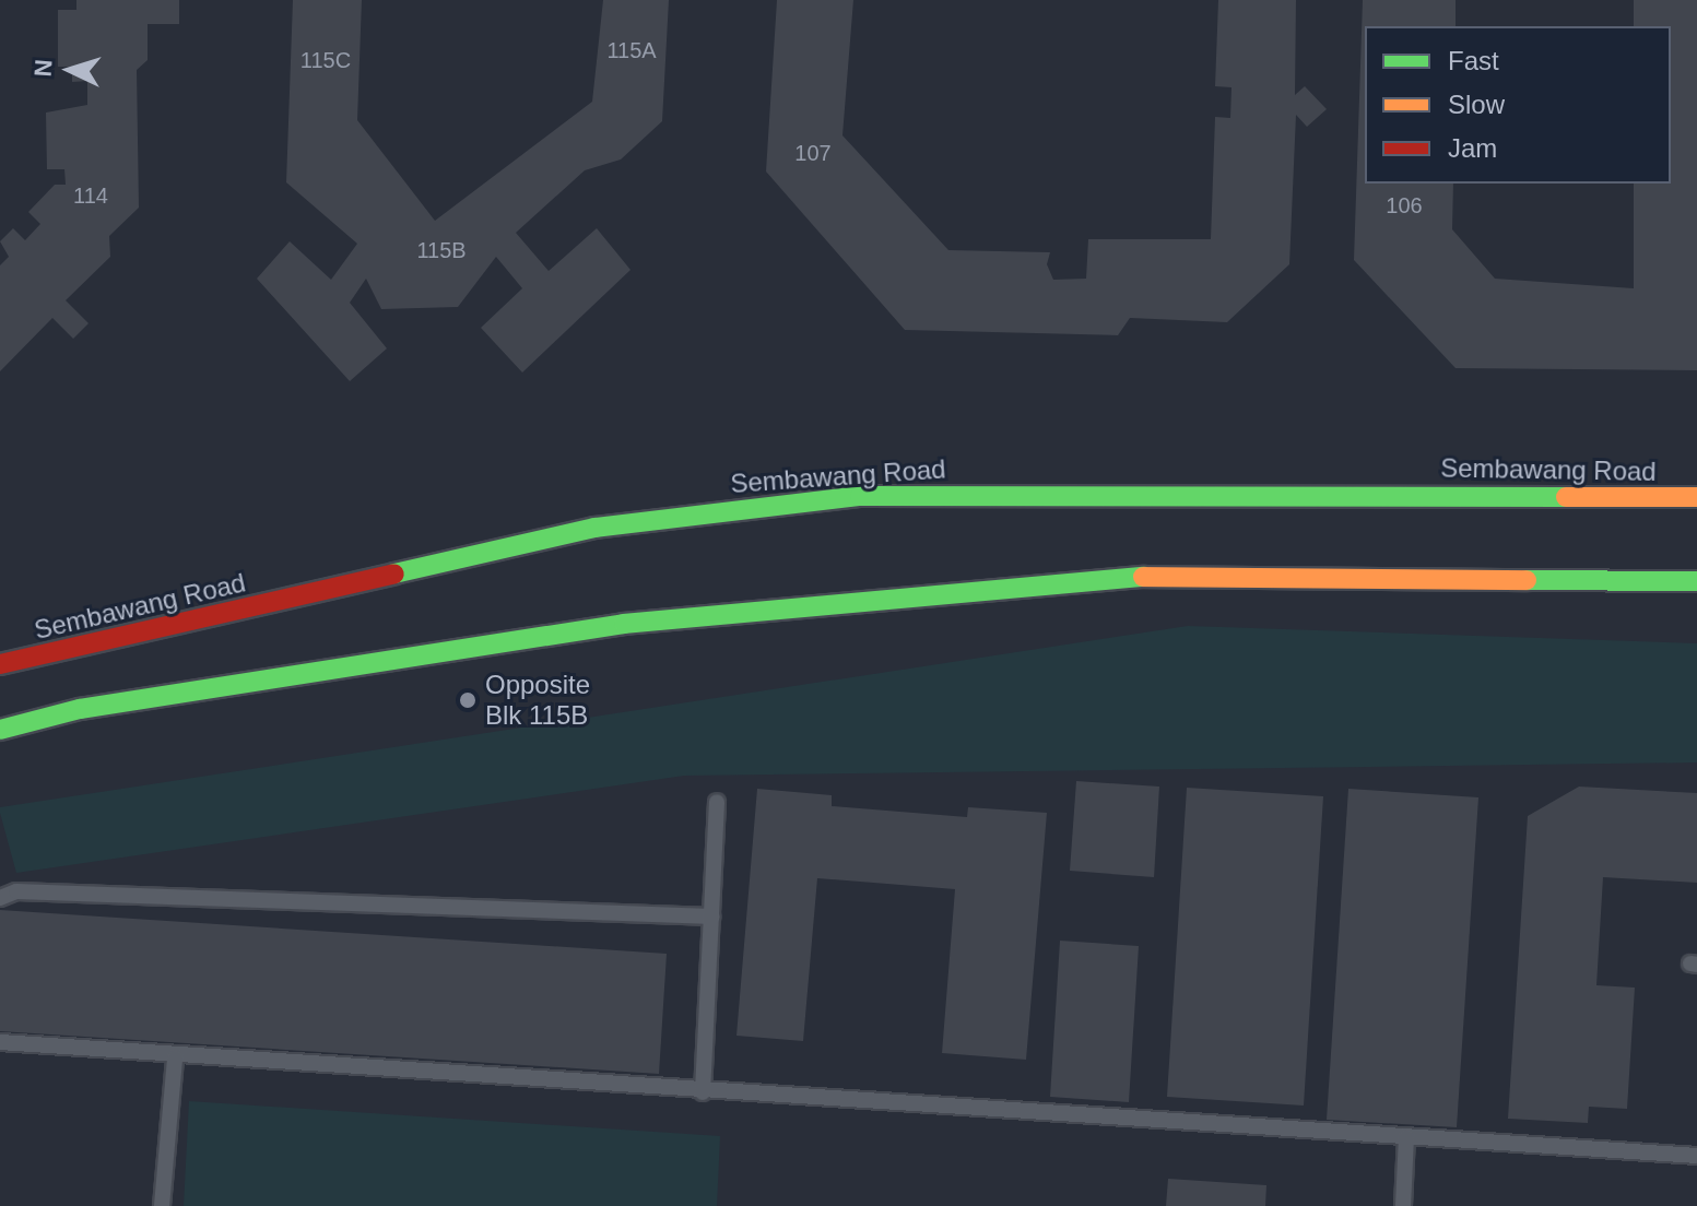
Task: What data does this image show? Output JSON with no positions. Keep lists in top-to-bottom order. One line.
{"streets":{"main road":["Sembawang Road"]},"places":["Opposite Blk 115B"],"house_numbers":["115A","115C","107","114","106","115B"],"legend":["Fast","Slow","Jam"],"north":"left"}
